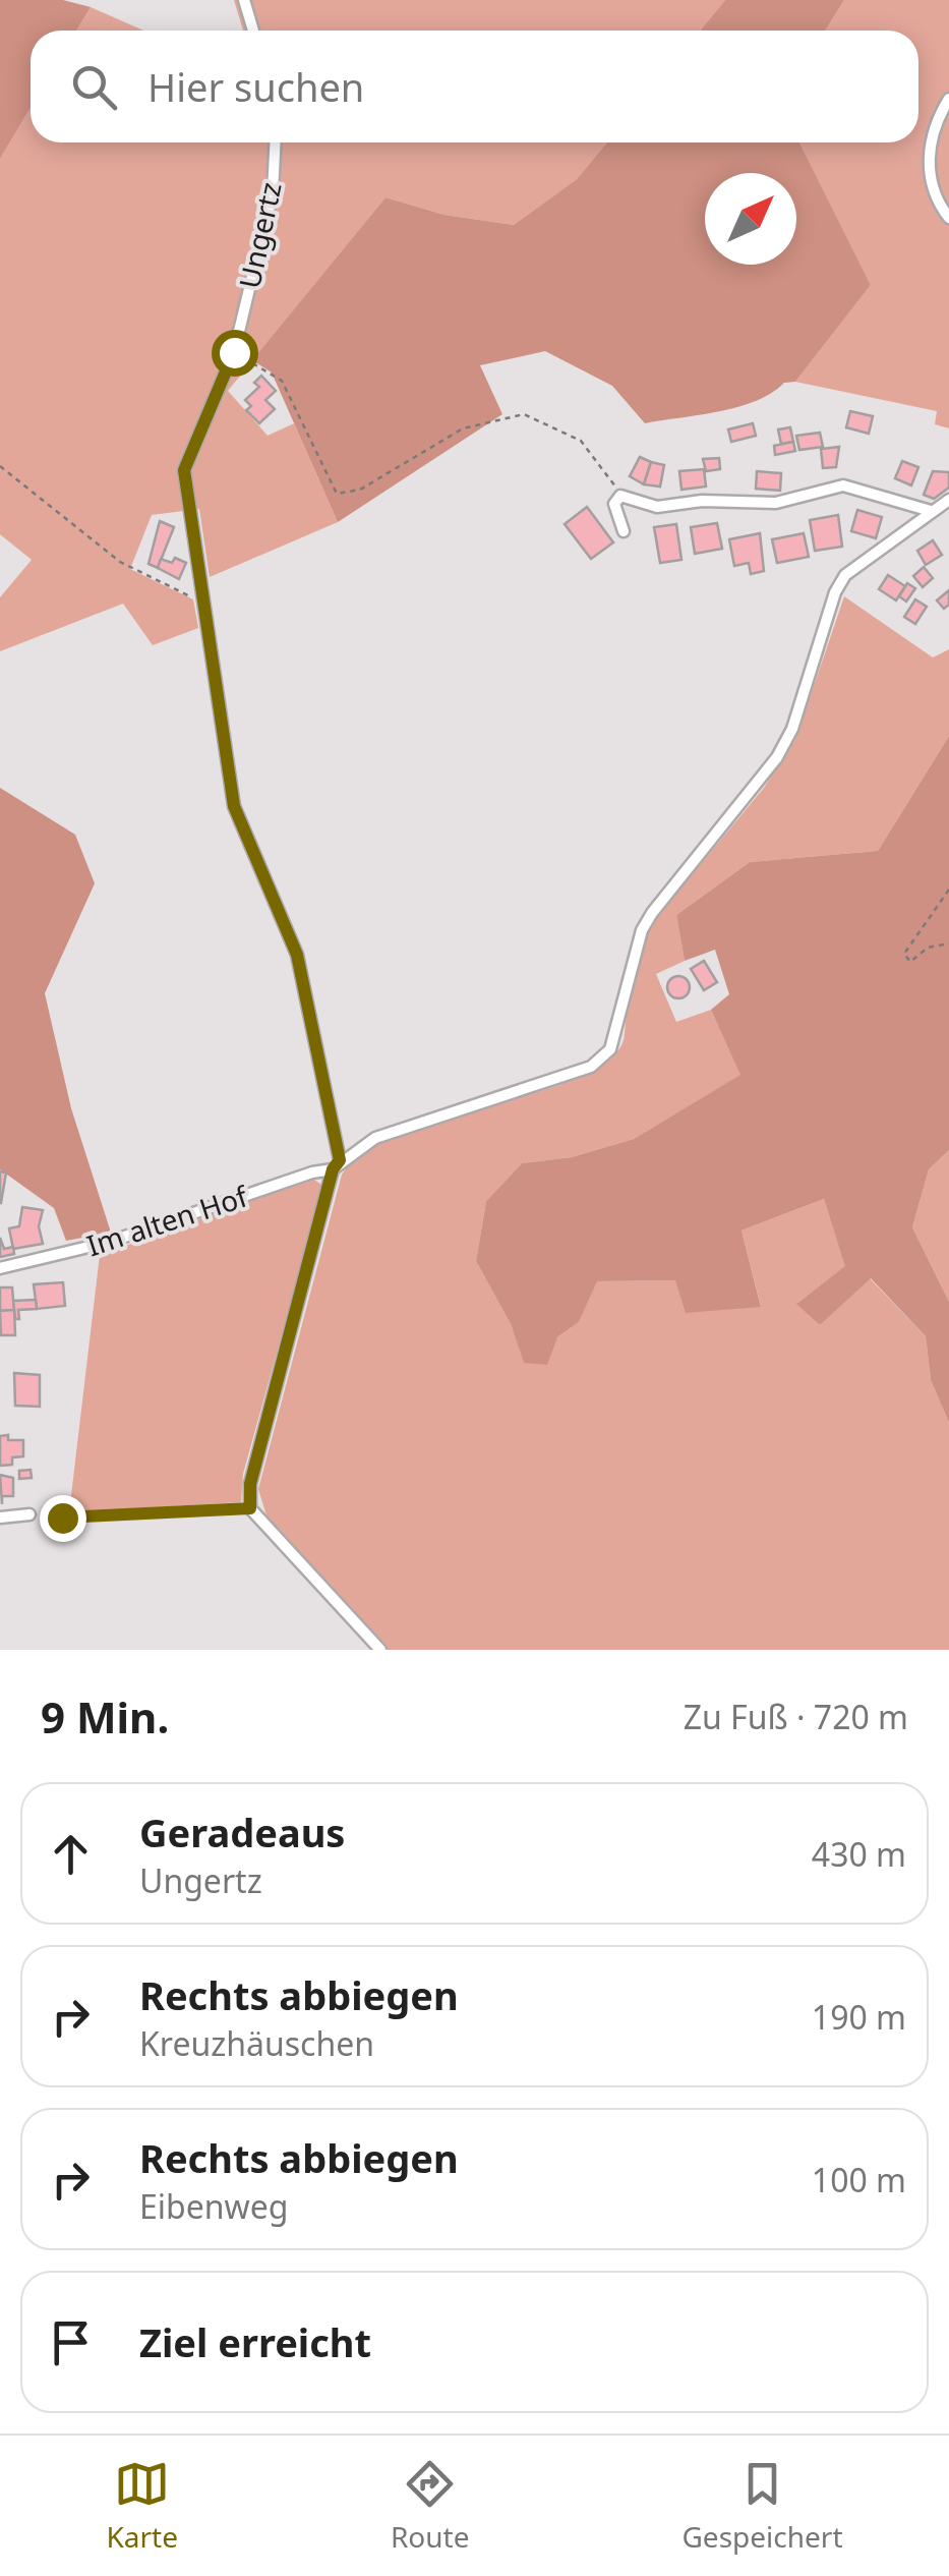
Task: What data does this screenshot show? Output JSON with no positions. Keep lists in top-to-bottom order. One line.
{"streets":{"street":["Ungertz","Im alten Hof"]},"crossings":[["Ungertz","Im alten Hof"]],"north":"top right","page":{"search":"Hier suchen","heading":["9 Min.","Zu Fuß · 720 m"],"list":[["Geradeaus","Ungertz","430 m"],["Rechts abbiegen","Kreuzhäuschen","190 m"],["Rechts abbiegen","Eibenweg","100 m"],"Ziel erreicht"],"nav":["Karte","Route","Gespeichert"]}}
